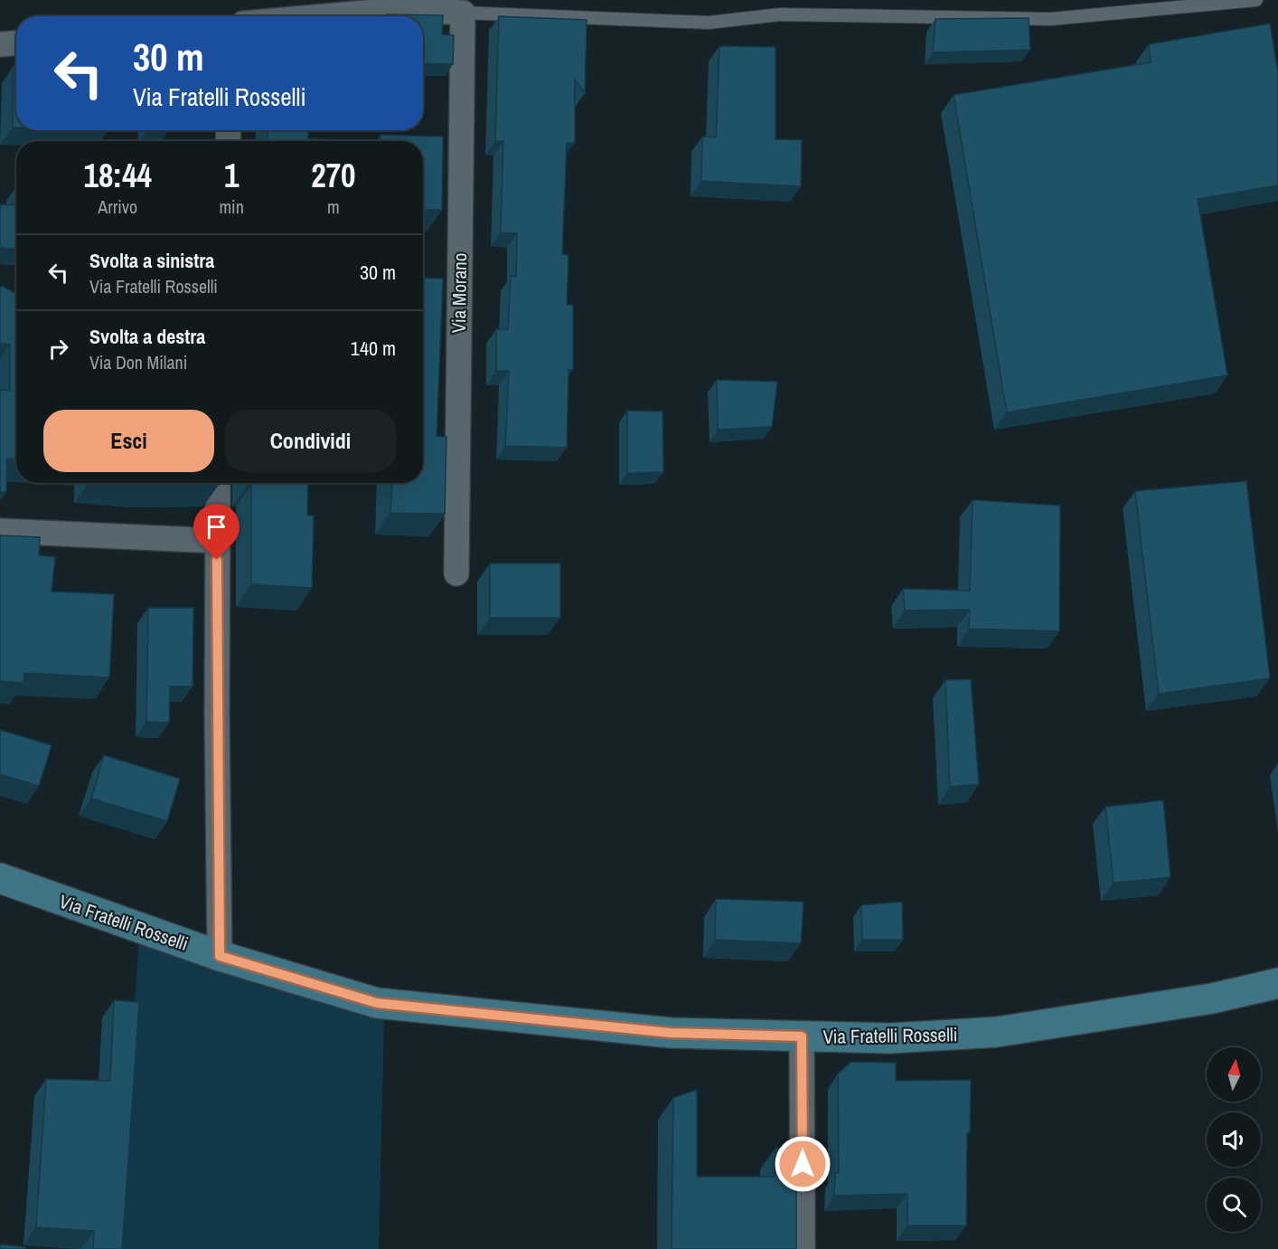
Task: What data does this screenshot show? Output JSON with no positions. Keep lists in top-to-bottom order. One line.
{"streets":{"main road":["Via Fratelli Rosselli"],"street":["Via Morano"]},"north":"top","page":{"turn":["30 m","Via Fratelli Rosselli"],"eta":["18:44","Arrivo","1","min","270","m"],"list":[{"name":"Svolta a sinistra","note":"Via Fratelli Rosselli","value":"30 m"},{"name":"Svolta a destra","note":"Via Don Milani","value":"140 m"}],"buttons":["Esci","Condividi"]}}
